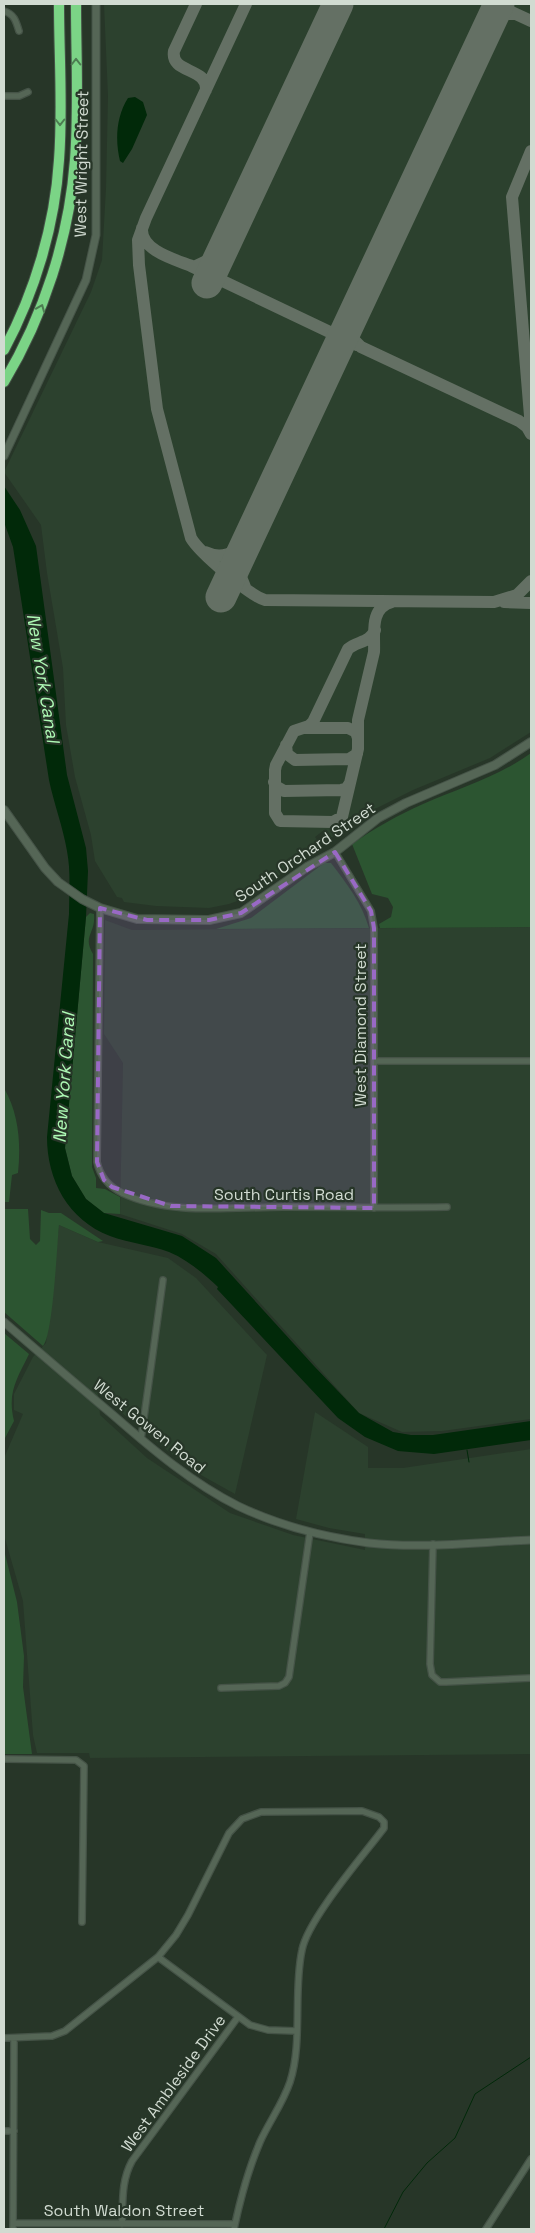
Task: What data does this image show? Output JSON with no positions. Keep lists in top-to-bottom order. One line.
{"streets":{"main road":["South Orchard Street"],"street":["West Wright Street","West Diamond Street","South Curtis Road","West Gowen Road","West Ambleside Drive","South Waldon Street"]},"crossings":[["South Orchard Street","West Diamond Street"],["South Orchard Street","South Curtis Road"],["West Diamond Street","South Curtis Road"],["West Ambleside Drive","South Waldon Street"]],"water":["New York Canal"]}
